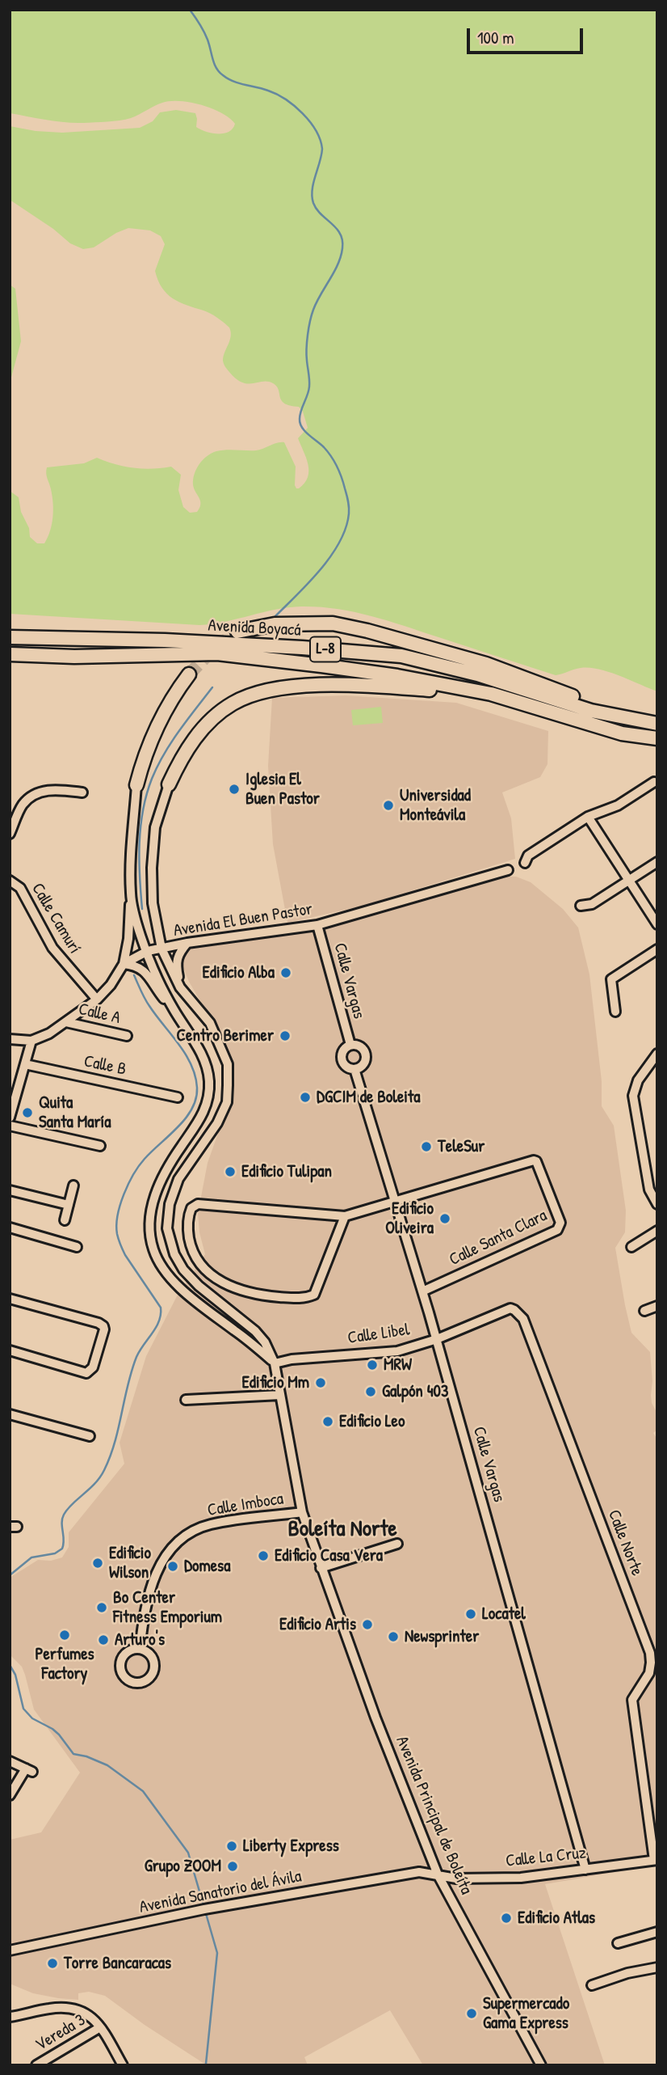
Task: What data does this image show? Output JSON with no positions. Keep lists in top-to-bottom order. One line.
{"streets":{"highway":["Avenida Boyacá","L-8"],"street":["Calle Camurí","Avenida El Buen Pastor","Calle Vargas","Calle A","Calle B","Calle Santa Clara","Calle Libel","Calle Imboca","Calle Norte","Avenida Principal de Boleíta","Calle La Cruz","Avenida Sanatorio del Ávila","Vereda 3"]},"crossings":[["Calle Camurí","Avenida El Buen Pastor"],["Avenida El Buen Pastor","Calle Vargas"],["Avenida El Buen Pastor","Calle A"],["Calle Vargas","Calle Santa Clara"],["Calle Vargas","Calle Libel"],["Calle Vargas","Calle La Cruz"],["Calle Libel","Calle Norte"],["Calle Imboca","Avenida Principal de Boleíta"],["Calle Norte","Calle La Cruz"],["Avenida Principal de Boleíta","Calle La Cruz"],["Avenida Principal de Boleíta","Avenida Sanatorio del Ávila"],["Calle La Cruz","Avenida Sanatorio del Ávila"]],"districts":["Boleíta Norte"],"places":["Iglesia El Buen Pastor","Universidad Monteávila","Edificio Alba","Centro Berimer","DGCIM de Boleita","Quita Santa María","TeleSur","Edificio Tulipan","Edificio Oliveira","MRW","Edificio Mm","Galpón 403","Edificio Leo","Edificio Casa Vera","Edificio Wilson","Domesa","Bo Center Fitness Emporium","Locatel","Edificio Artis","Perfumes Factory","Newsprinter","Arturo's","Liberty Express","Grupo ZOOM","Edificio Atlas","Torre Bancaracas","Supermercado Gama Express"],"scale_bar":"100 m"}
